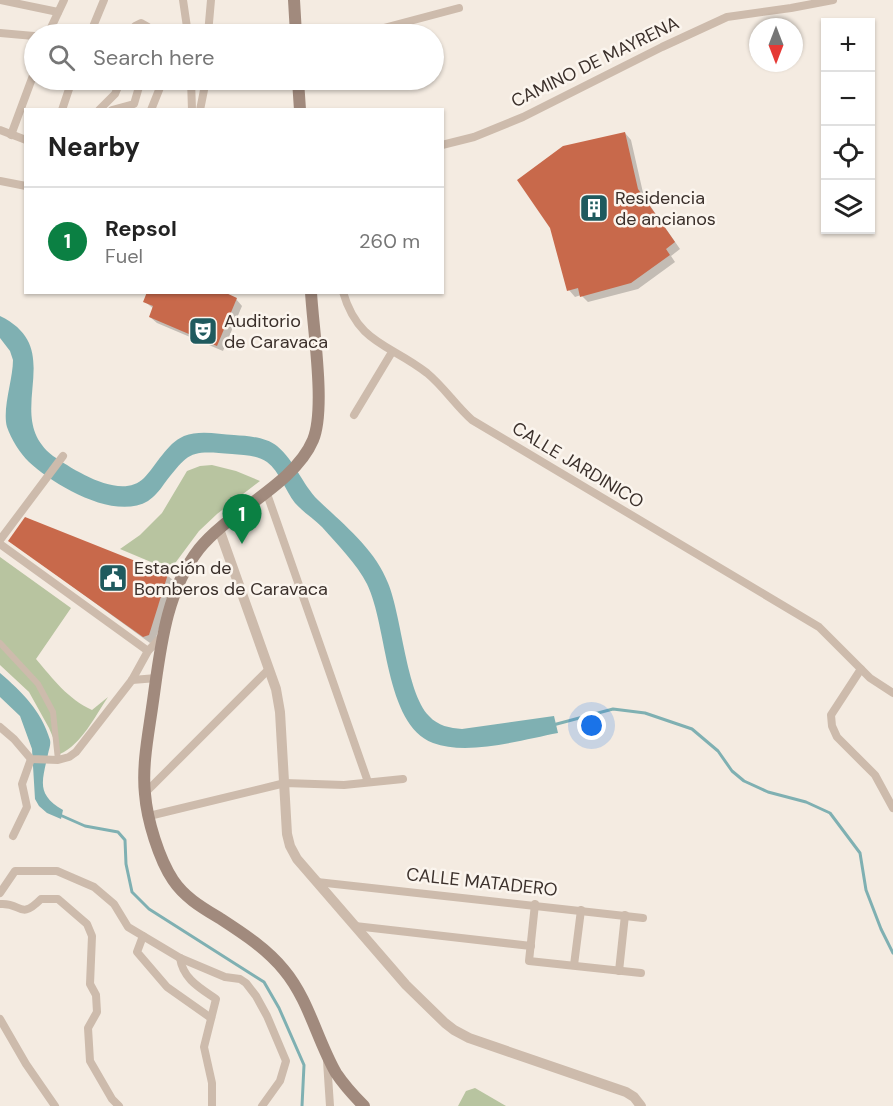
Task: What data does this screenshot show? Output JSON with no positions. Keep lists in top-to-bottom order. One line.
{"streets":{"street":["CAMINO DE MAYRENA","CALLE JARDINICO","CALLE MATADERO"]},"places":{"building":["Residencia de ancianos"],"theatre":["Auditorio de Caravaca"],"public building":["Estación de Bomberos de Caravaca"]},"north":"bottom","page":{"map_buttons":["+","−"],"search":"Search here","heading":"Nearby","list":[{"mark":"1","name":"Repsol","note":"Fuel","value":"260 m"}],"pins":"1"}}
